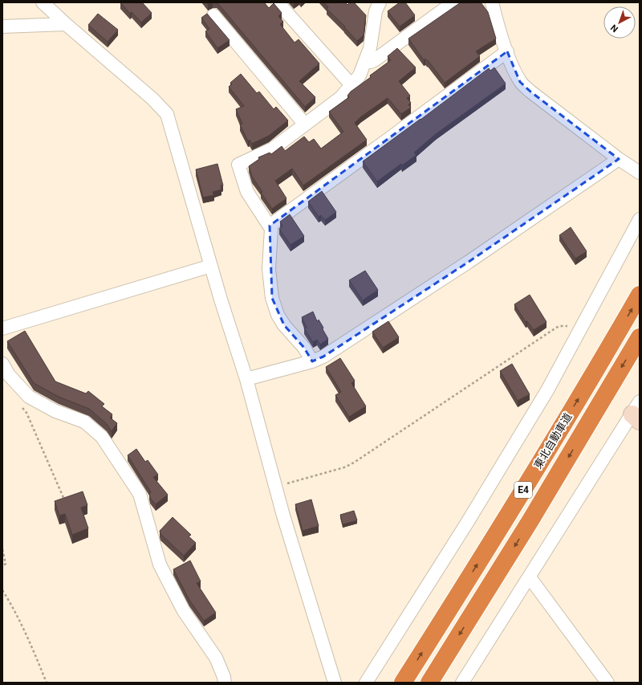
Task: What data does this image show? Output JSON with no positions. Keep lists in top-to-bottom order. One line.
{"streets":{"highway":["東北自動車道","E4"]},"north":"bottom left"}
